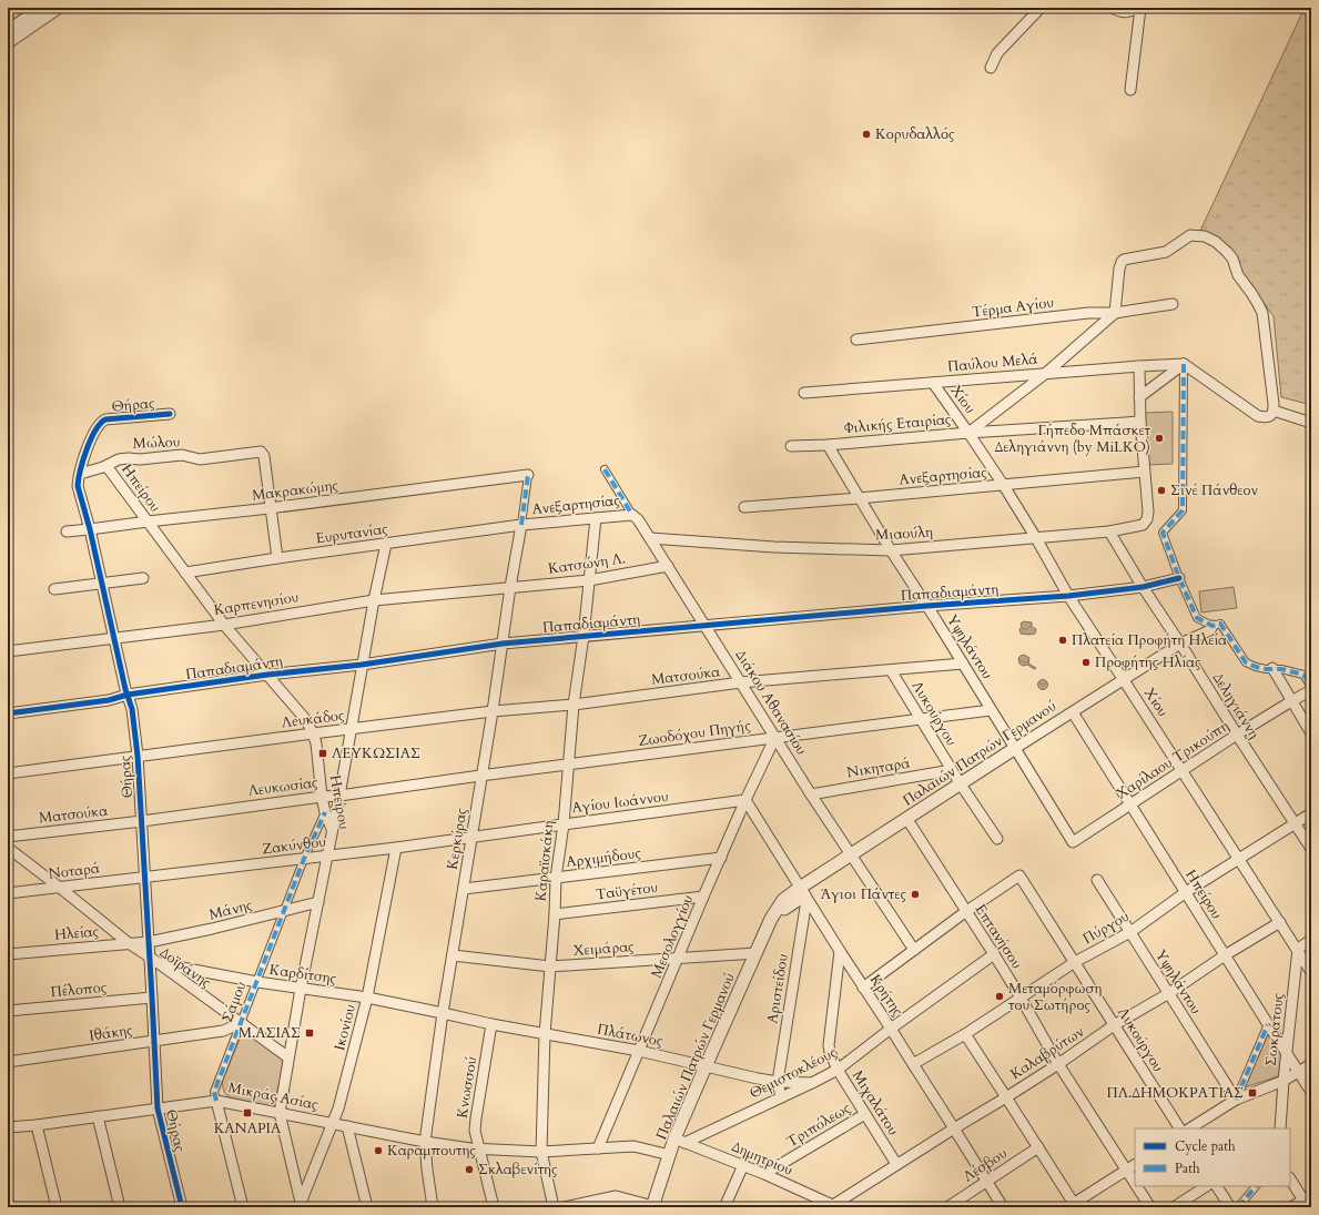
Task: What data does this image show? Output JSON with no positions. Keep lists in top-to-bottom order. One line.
{"streets":{"street":["Τέρμα Αγίου","Παύλου Μελά","Χίου","Θήρας","Φιλικής Εταιρίας","Μώλου","Ανεξαρτησίας","Ηπείρου","Μακρακώμης","Ευρυτανίας","Μιαούλη","Κατσώνη Λ.","Παπαδιαμάντη","Καρπενησίου","Υψηλάντου","Ματσούκα","Διάκου Αθανασίου","Δεληγιάννη","Λυκούργου","Λeυκάδος","Ζωοδόχου Πηγής","Παλαιών Πατρών Γερμανού","Χαρίλαου Τρικούπη","Νικηταρά","Λευκωσίας","Αγίου Ιωάννου","Κερκύρας","Ζακύνθου","Αρχιμήδους","Καραϊσκάκη","Νοταρά","Ταϋγέτου","Μάνης","Πύργου","Ηλείας","Μεσολογγίου","Επτανήσου","Χειμάρας","Δοϊράνης","Καρδίτσης","Αριστείδου","Πέλοπος","Κρήτης","Σάμου","Ικονίου","Σωκράτους","Ιθάκης","Πλάτωνος","Καλαβρύτων","Θεμιστοκλέους","Κνωσσού","Μικράς Ασίας","Μιχαλάτου","Τριπόλεως","Δημητρίου","Λέσβου"]},"crossings":[["Παύλου Μελά","Χίου"],["Χίου","Φιλικής Εταιρίας"],["Χίου","Ανεξαρτησίας"],["Χίου","Μιαούλη"],["Χίου","Παπαδιαμάντη"],["Χίου","Παλαιών Πατρών Γερμανού"],["Χίου","Χαρίλαου Τρικούπη"],["Χίου","Πύργου"],["Χίου","Σωκράτους"],["Χίου","Καλαβρύτων"],["Θήρας","Μώλου"],["Θήρας","Μακρακώμης"],["Θήρας","Παπαδιαμάντη"],["Θήρας","Καρπενησίου"],["Θήρας","Ματσούκα"],["Θήρας","Λeυκάδος"],["Θήρας","Λευκωσίας"],["Θήρας","Ζακύνθου"],["Θήρας","Νοταρά"],["Θήρας","Μάνης"],["Θήρας","Ηλείας"],["Θήρας","Δοϊράνης"],["Θήρας","Καρδίτσης"],["Θήρας","Πέλοπος"],["Θήρας","Ιθάκης"],["Θήρας","Μικράς Ασίας"],["Φιλικής Εταιρίας","Υψηλάντου"],["Μώλου","Ηπείρου"],["Μώλου","Μακρακώμης"],["Ανεξαρτησίας","Ευρυτανίας"],["Ανεξαρτησίας","Μιαούλη"],["Ανεξαρτησίας","Υψηλάντου"],["Ανεξαρτησίας","Διάκου Αθανασίου"],["Ανεξαρτησίας","Κερκύρας"],["Ανεξαρτησίας","Καραϊσκάκη"],["Ηπείρου","Μακρακώμης"],["Ηπείρου","Ευρυτανίας"],["Ηπείρου","Παπαδιαμάντη"],["Ηπείρου","Καρπενησίου"],["Ηπείρου","Λeυκάδος"],["Ηπείρου","Παλαιών Πατρών Γερμανού"],["Ηπείρου","Χαρίλαου Τρικούπη"],["Ηπείρου","Λευκωσίας"],["Ηπείρου","Ζακύνθου"],["Ηπείρου","Μάνης"],["Ηπείρου","Πύργου"],["Ηπείρου","Δοϊράνης"],["Ηπείρου","Καρδίτσης"],["Ηπείρου","Σάμου"],["Ηπείρου","Ικονίου"],["Ηπείρου","Σωκράτους"],["Ηπείρου","Καλαβρύτων"],["Ηπείρου","Μικράς Ασίας"],["Μακρακώμης","Κερκύρας"],["Ευρυτανίας","Κερκύρας"],["Μιαούλη","Υψηλάντου"],["Μιαούλη","Διάκου Αθανασίου"],["Μιαούλη","Δεληγιάννη"],["Κατσώνη Λ.","Καρπενησίου"],["Κατσώνη Λ.","Διάκου Αθανασίου"],["Κατσώνη Λ.","Κερκύρας"],["Κατσώνη Λ.","Καραϊσκάκη"],["Παπαδιαμάντη","Υψηλάντου"],["Παπαδιαμάντη","Διάκου Αθανασίου"],["Παπαδιαμάντη","Δεληγιάννη"],["Παπαδιαμάντη","Κερκύρας"],["Παπαδιαμάντη","Καραϊσκάκη"],["Καρπενησίου","Κερκύρας"],["Υψηλάντου","Ματσούκα"],["Υψηλάντου","Ζωοδόχου Πηγής"],["Υψηλάντου","Παλαιών Πατρών Γερμανού"],["Υψηλάντου","Χαρίλαου Τρικούπη"],["Υψηλάντου","Πύργου"],["Υψηλάντου","Καλαβρύτων"],["Ματσούκα","Διάκου Αθανασίου"],["Ματσούκα","Λυκούργου"],["Ματσούκα","Λeυκάδος"],["Ματσούκα","Λευκωσίας"],["Ματσούκα","Κερκύρας"],["Ματσούκα","Καραϊσκάκη"],["Διάκου Αθανασίου","Ζωοδόχου Πηγής"],["Διάκου Αθανασίου","Παλαιών Πατρών Γερμανού"],["Διάκου Αθανασίου","Νικηταρά"],["Διάκου Αθανασίου","Μεσολογγίου"],["Δεληγιάννη","Παλαιών Πατρών Γερμανού"],["Δεληγιάννη","Χαρίλαου Τρικούπη"],["Δεληγιάννη","Πύργου"],["Λυκούργου","Ζωοδόχου Πηγής"],["Λυκούργου","Παλαιών Πατρών Γερμανού"],["Λυκούργου","Νικηταρά"],["Λυκούργου","Πύργου"],["Λυκούργου","Επτανήσου"],["Λυκούργου","Καλαβρύτων"],["Λeυκάδος","Κερκύρας"],["Ζωοδόχου Πηγής","Λευκωσίας"],["Ζωοδόχου Πηγής","Κερκύρας"],["Ζωοδόχου Πηγής","Καραϊσκάκη"],["Ζωοδόχου Πηγής","Μεσολογγίου"],["Παλαιών Πατρών Γερμανού","Επτανήσου"],["Παλαιών Πατρών Γερμανού","Χειμάρας"],["Παλαιών Πατρών Γερμανού","Αριστείδου"],["Παλαιών Πατρών Γερμανού","Κρήτης"],["Παλαιών Πατρών Γερμανού","Πλάτωνος"],["Παλαιών Πατρών Γερμανού","Θεμιστοκλέους"],["Παλαιών Πατρών Γερμανού","Δημητρίου"],["Λευκωσίας","Κερκύρας"],["Αγίου Ιωάννου","Κερκύρας"],["Αγίου Ιωάννου","Ζακύνθου"],["Αγίου Ιωάννου","Καραϊσκάκη"],["Αγίου Ιωάννου","Μεσολογγίου"],["Αγίου Ιωάννου","Κρήτης"],["Κερκύρας","Ζακύνθου"],["Κερκύρας","Αρχιμήδους"],["Κερκύρας","Χειμάρας"],["Κερκύρας","Καρδίτσης"],["Κερκύρας","Πλάτωνος"],["Κερκύρας","Μικράς Ασίας"],["Ζακύνθου","Νοταρά"],["Ζακύνθου","Σάμου"],["Ζακύνθου","Ικονίου"],["Αρχιμήδους","Καραϊσκάκη"],["Αρχιμήδους","Μεσολογγίου"],["Καραϊσκάκη","Ταϋγέτου"],["Καραϊσκάκη","Χειμάρας"],["Καραϊσκάκη","Πλάτωνος"],["Νοταρά","Δοϊράνης"],["Ταϋγέτου","Μεσολογγίου"],["Μάνης","Ηλείας"],["Μάνης","Σάμου"],["Πύργου","Επτανήσου"],["Πύργου","Κρήτης"],["Ηλείας","Δοϊράνης"],["Μεσολογγίου","Χειμάρας"],["Μεσολογγίου","Κρήτης"],["Μεσολογγίου","Πλάτωνος"],["Επτανήσου","Καλαβρύτων"],["Επτανήσου","Θεμιστοκλέους"],["Δοϊράνης","Καρδίτσης"],["Δοϊράνης","Σάμου"],["Δοϊράνης","Ιθάκης"],["Καρδίτσης","Σάμου"],["Καρδίτσης","Ικονίου"],["Καρδίτσης","Πλάτωνος"],["Αριστείδου","Κρήτης"],["Αριστείδου","Πλάτωνος"],["Κρήτης","Καλαβρύτων"],["Κρήτης","Θεμιστοκλέους"],["Κρήτης","Μιχαλάτου"],["Κρήτης","Λέσβου"],["Σάμου","Ιθάκης"],["Σάμου","Μικράς Ασίας"],["Ικονίου","Μικράς Ασίας"],["Πλάτωνος","Θεμιστοκλέους"],["Πλάτωνος","Κνωσσού"],["Καλαβρύτων","Μιχαλάτου"],["Καλαβρύτων","Δημητρίου"],["Θεμιστοκλέους","Μιχαλάτου"],["Θεμιστοκλέους","Δημητρίου"],["Μιχαλάτου","Τριπόλεως"],["Τριπόλεως","Δημητρίου"]],"places":{"other":["Κορυδαλλός","Γήπεδο Μπάσκετ Δεληγιάννη (by MiLKO)","Σινέ Πάνθεον","Πλατεία Προφήτη Ηλεία","Προφήτης Ηλίας","Άγιοι Πάντες","Μεταμόρφωση του Σωτήρος","Καραμπουτης","Σκλαβενίτης"],"transit":["ΛΕΥΚΩΣΙΑΣ","Μ.ΑΣΙΑΣ","ΠΛ.ΔΗΜΟΚΡΑΤΙΑΣ","ΚΑΝΑΡΙΑ"]},"legend":["Cycle path","Path"]}
